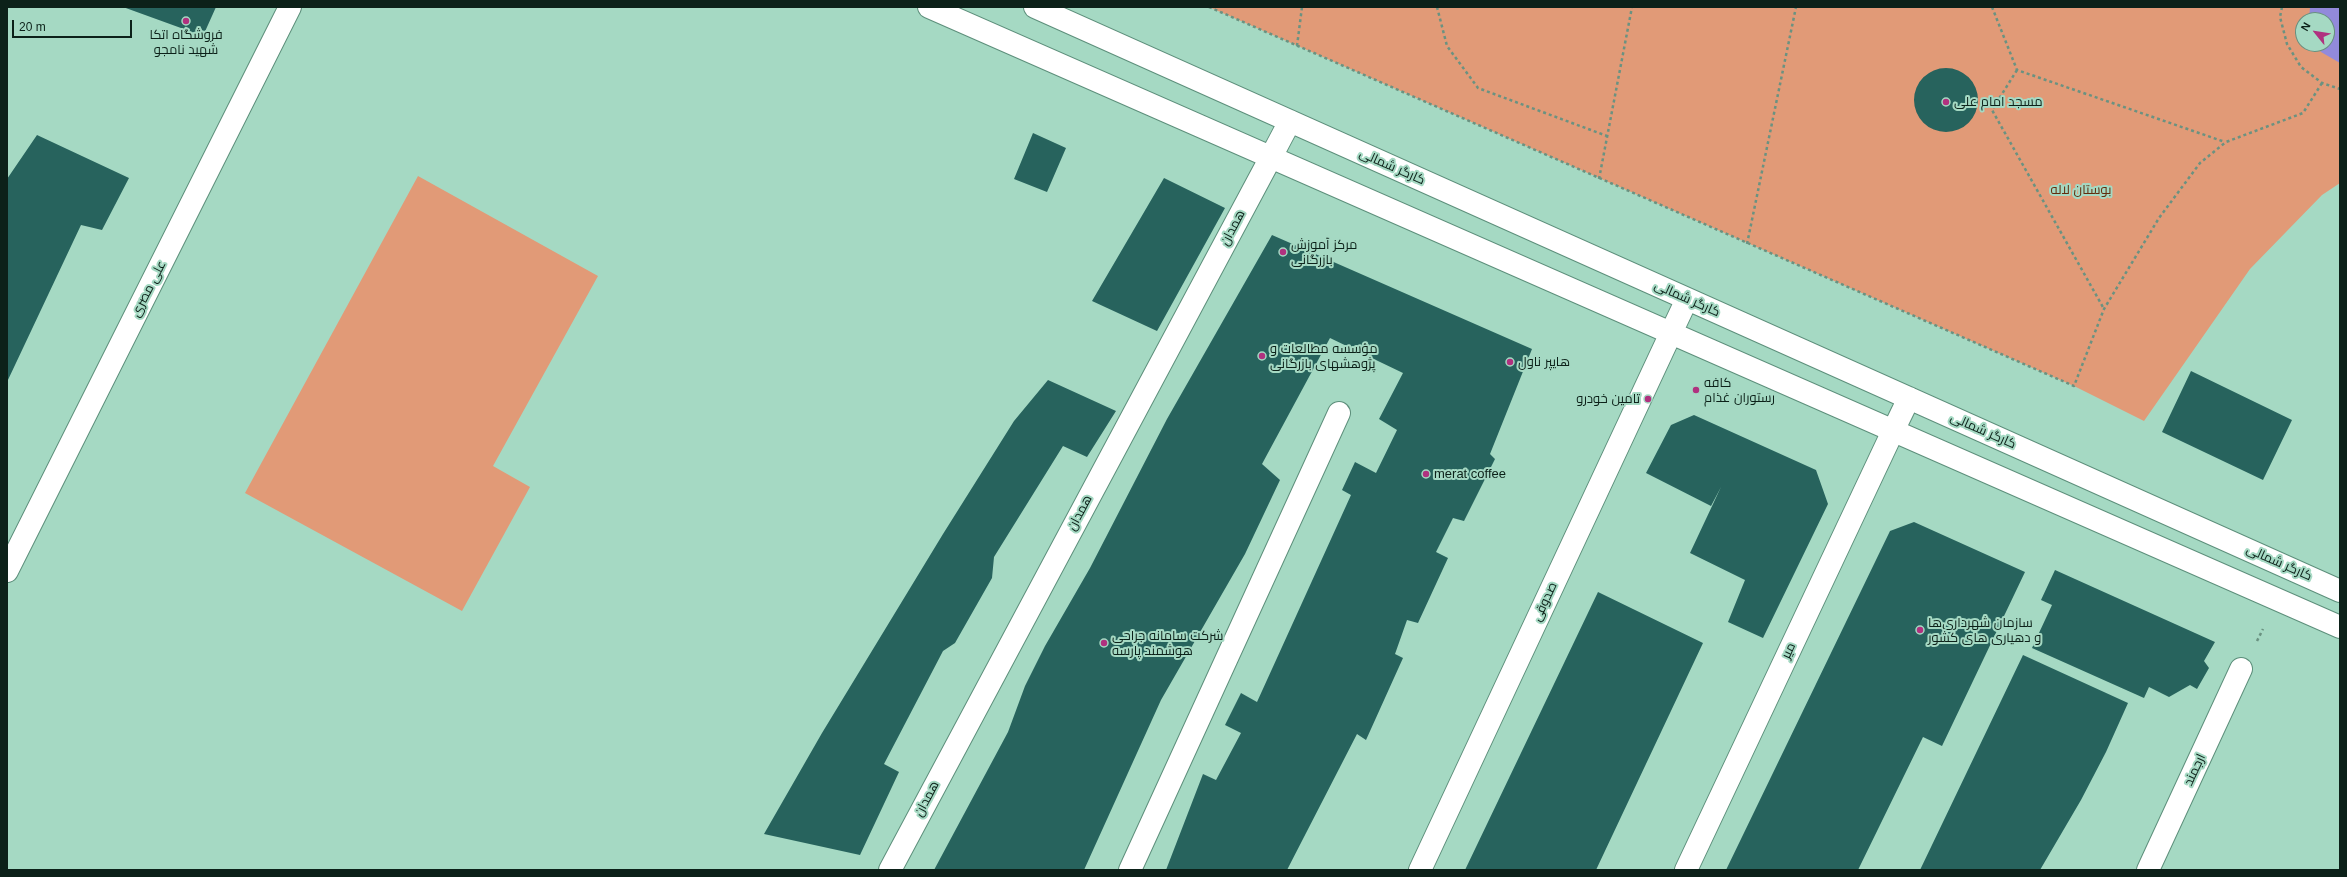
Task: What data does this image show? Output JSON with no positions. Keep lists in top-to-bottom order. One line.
{"streets":{"street":["کارگر شمالی","همدان","علی مصری","صدوقی","میر","ارجمند"]},"crossings":[["کارگر شمالی","همدان"],["کارگر شمالی","صدوقی"],["کارگر شمالی","میر"]],"parks":["بوستان لاله"],"places":["فروشگاه اتکا شهید نامجو","مسجد امام علی","مرکز آموزش بازرگانی","مؤسسه مطالعات و پژوهشهای بازرگانی","هايپر ناول","کافه رستوران غذام","تامین خودرو","merat coffee","سازمان شهرداری‌ها و دهیاری‌ های کشور","شرکت سامانه جراحی هوشمند پارسه"],"scale_bar":"20 m","north":"top left"}
